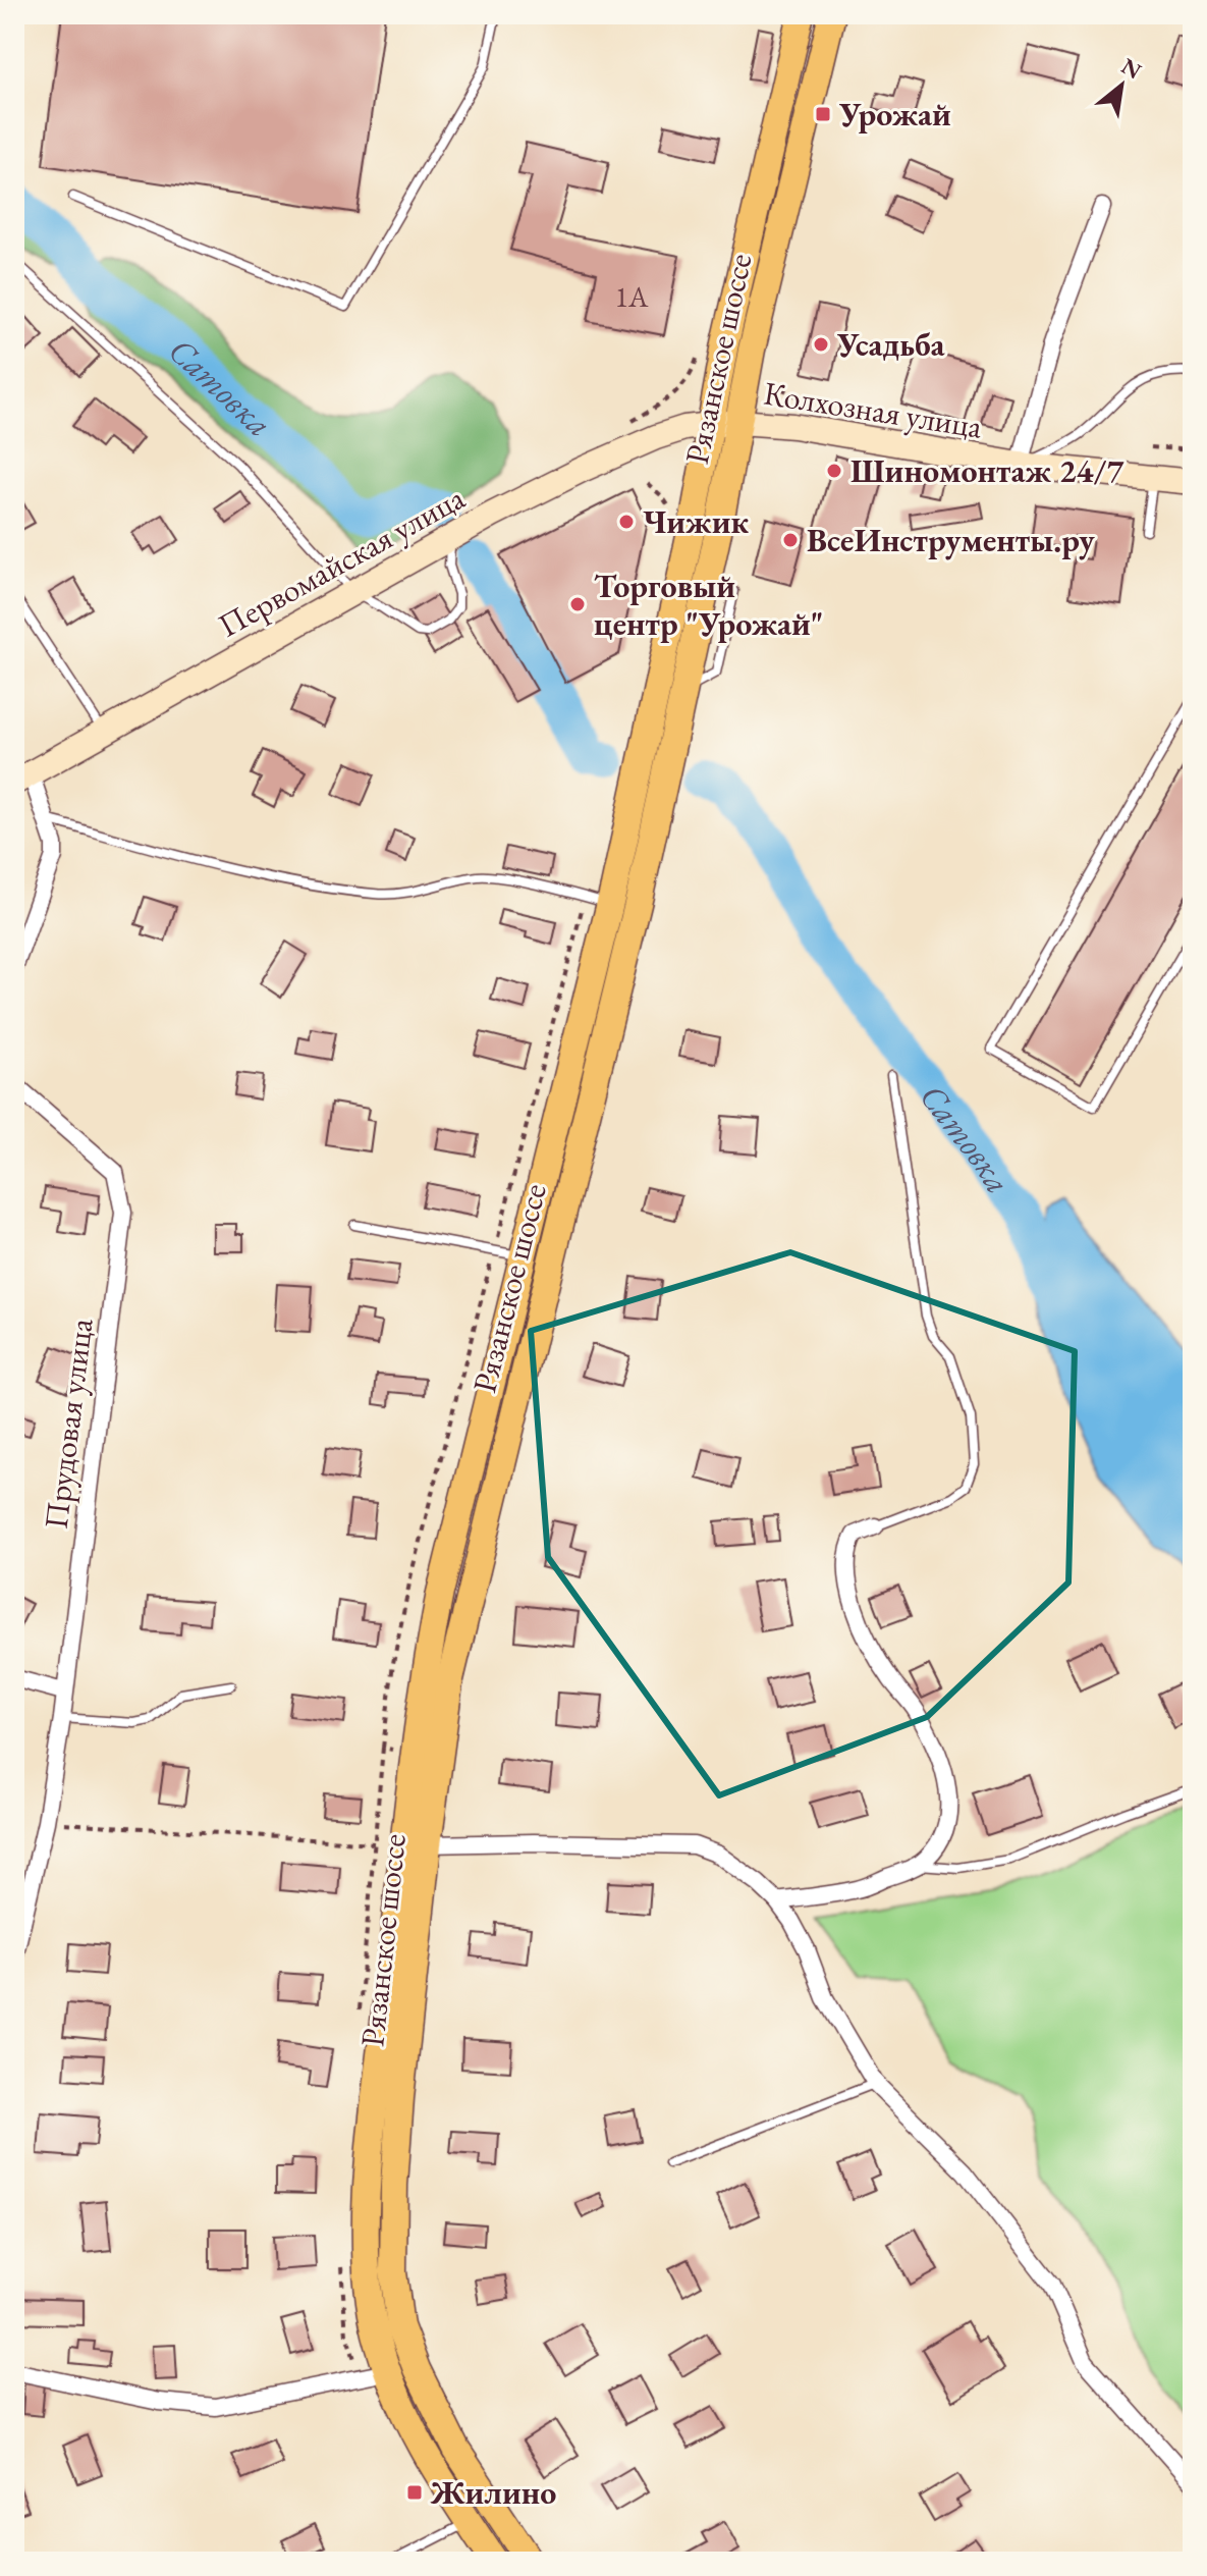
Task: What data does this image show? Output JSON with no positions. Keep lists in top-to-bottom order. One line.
{"streets":{"main road":["Рязанское шоссе","Колхозная улица","Первомайская улица"],"street":["Прудовая улица"]},"crossings":[["Рязанское шоссе","Колхозная улица"],["Рязанское шоссе","Первомайская улица"],["Колхозная улица","Первомайская улица"]],"water":["Сатовка"],"places":{"transit":["Урожай","Жилино"],"other":["Усадьба","Шиномонтаж 24/7","Чижик","ВсеИнструменты.ру","Торговый центр \"Урожай\""]},"house_numbers":["1А"],"north":"top right"}
